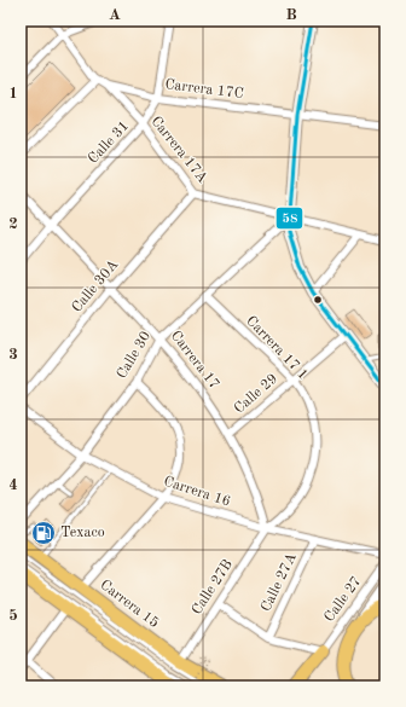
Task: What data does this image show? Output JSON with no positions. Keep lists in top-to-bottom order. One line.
{"streets":{"main road":["Carrera 15"],"street":["Carrera 17C","Calle 31","Carrera 17A","Calle 30A","Carrera 17 1","Calle 30","Carrera 17","Calle 29","Carrera 16","Calle 27A","Calle 27B","Calle 27"]},"crossings":[["Carrera 17C","Calle 31"],["Carrera 17C","Carrera 17A"],["Calle 31","Carrera 17A"],["Calle 31","Carrera 17"],["Carrera 17A","Calle 30A"],["Carrera 17A","Calle 30"],["Calle 30A","Carrera 17"],["Carrera 17 1","Calle 30"],["Carrera 17 1","Carrera 17"],["Carrera 17 1","Calle 29"],["Carrera 17 1","Carrera 16"],["Carrera 17 1","Calle 27B"],["Calle 30","Carrera 17"],["Calle 30","Carrera 16"],["Carrera 17","Calle 29"],["Carrera 17","Carrera 16"],["Carrera 17","Calle 27B"],["Carrera 16","Calle 27A"],["Carrera 16","Calle 27B"],["Calle 27B","Carrera 15"]],"places":{"fuel station":["Texaco"]},"lines":["transit line 58"],"grid":{"columns":["A","B"],"rows":["1","2","3","4","5"]}}
